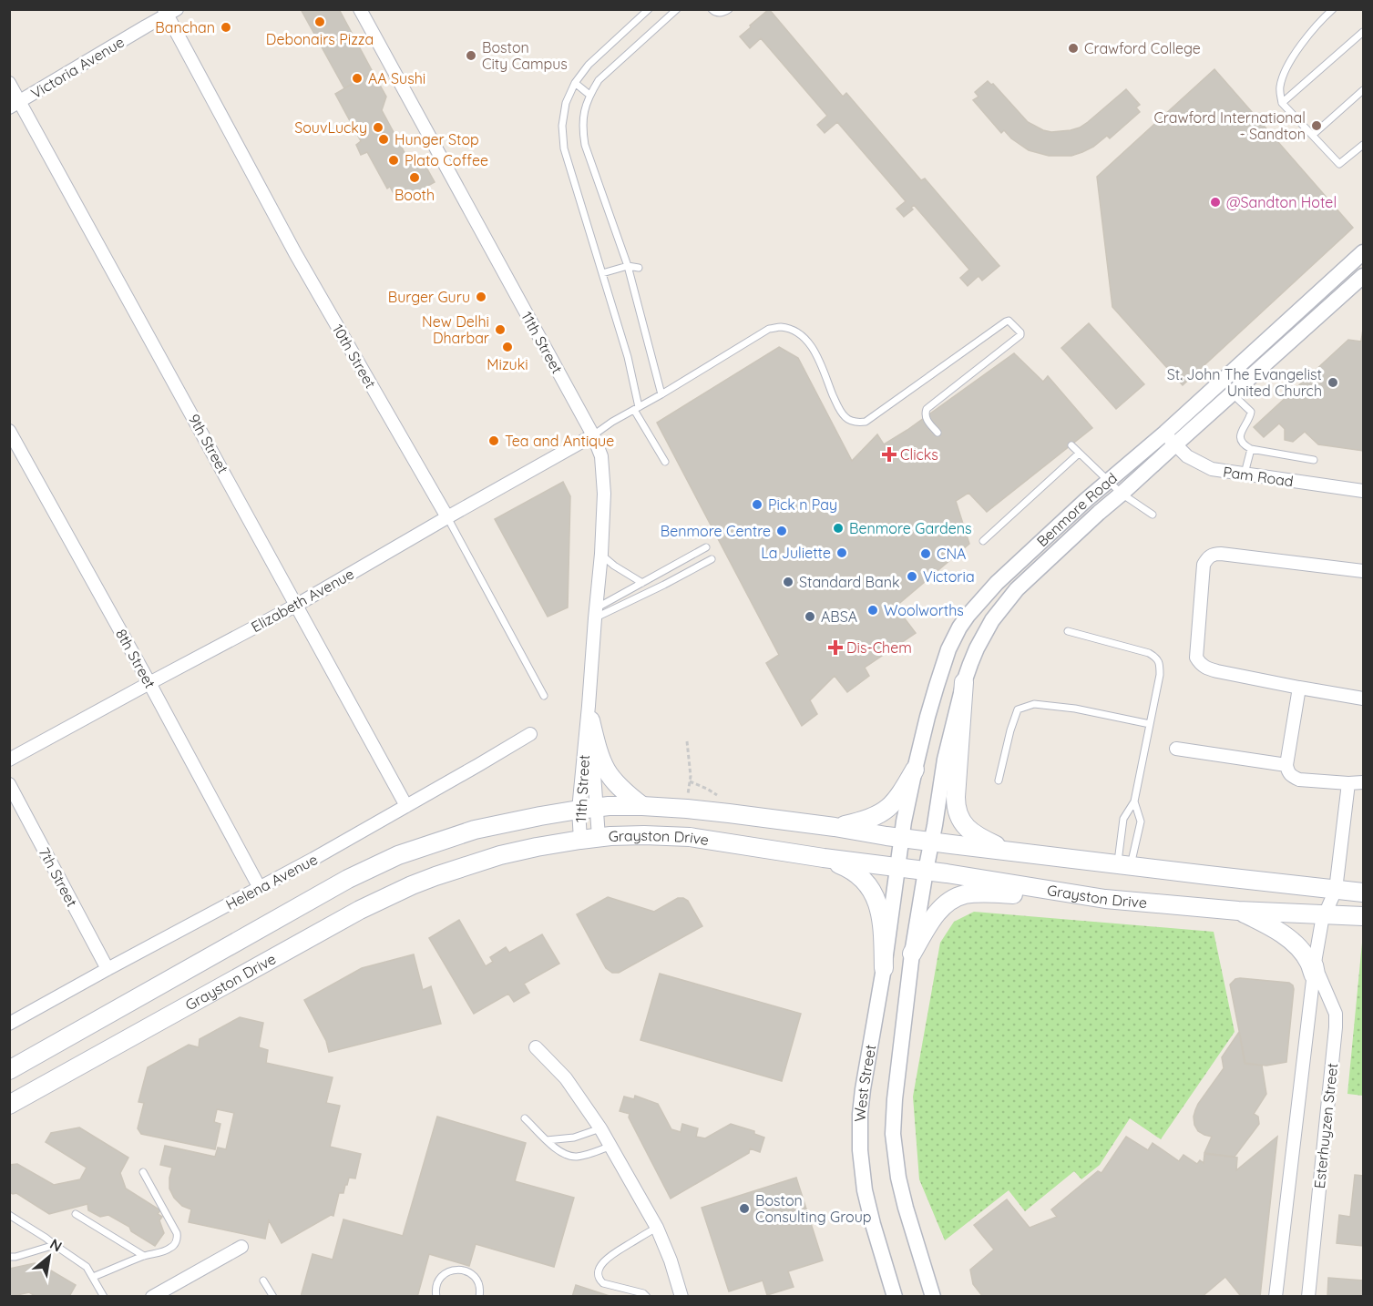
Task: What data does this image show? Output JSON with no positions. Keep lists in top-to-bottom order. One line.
{"streets":{"main road":["Grayston Drive"],"street":["Victoria Avenue","11th Street","10th Street","9th Street","Pam Road","Benmore Road","Elizabeth Avenue","8th Street","7th Street","Helena Avenue","West Street","Esterhuyzen Street"]},"crossings":[["Victoria Avenue","10th Street"],["Victoria Avenue","9th Street"],["11th Street","Elizabeth Avenue"],["11th Street","Grayston Drive"],["10th Street","Elizabeth Avenue"],["9th Street","Elizabeth Avenue"],["9th Street","Helena Avenue"],["Pam Road","Benmore Road"],["Benmore Road","Grayston Drive"],["Benmore Road","West Street"],["Elizabeth Avenue","8th Street"],["8th Street","Helena Avenue"],["Grayston Drive","West Street"],["Grayston Drive","Esterhuyzen Street"],["7th Street","Helena Avenue"]],"places":{"other":["Debonairs Pizza","Banchan","Crawford College","Boston City Campus","AA Sushi","Crawford International - Sandton","SouvLucky","Hunger Stop","Plato Coffee","Booth","@Sandton Hotel","Burger Guru","New Delhi Dharbar","Mizuki","St. John The Evangelist United Church","Tea and Antique","Pick n Pay","Benmore Gardens","Benmore Centre","La Juliette","CNA","Victoria","Standard Bank","Woolworths","ABSA","Boston Consulting Group"],"health":["Clicks","Dis-Chem"]},"north":"top right"}
